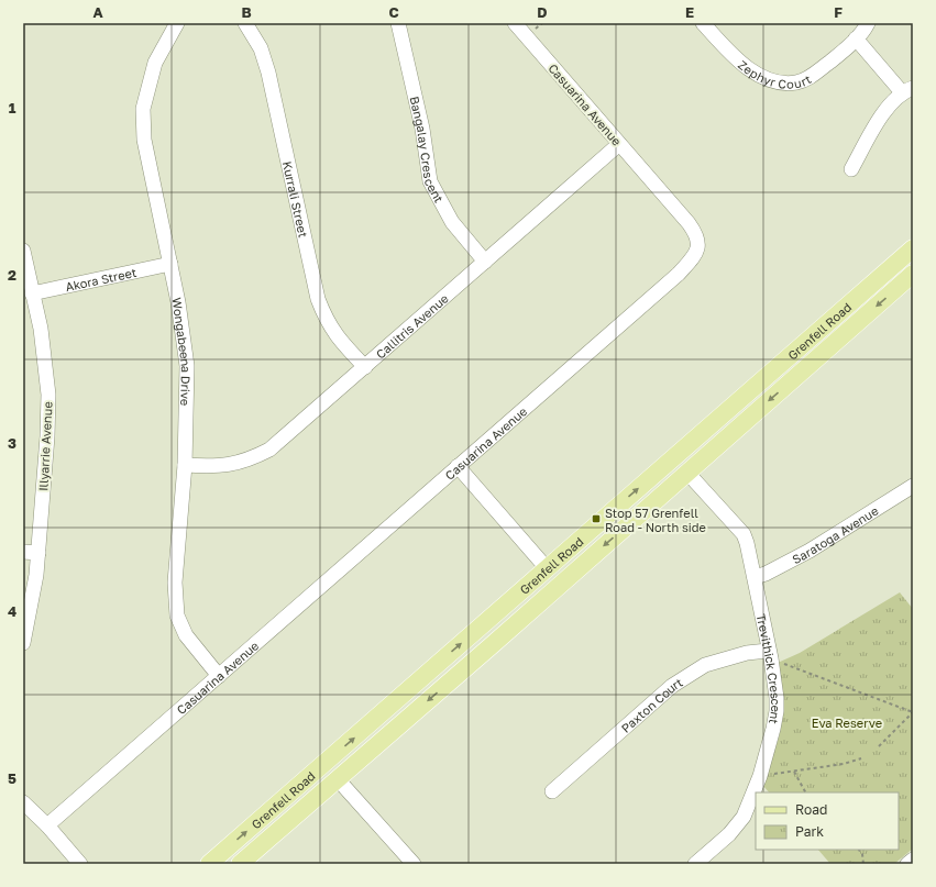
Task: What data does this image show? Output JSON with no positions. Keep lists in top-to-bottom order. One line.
{"streets":{"main road":["Grenfell Road"],"street":["Zephyr Court","Casuarina Avenue","Bangalay Crescent","Kurrali Street","Akora Street","Callitris Avenue","Wongabeena Drive","Illyarrie Avenue","Saratoga Avenue","Trevithick Crescent","Paxton Court"]},"crossings":[["Casuarina Avenue","Callitris Avenue"],["Casuarina Avenue","Wongabeena Drive"],["Bangalay Crescent","Callitris Avenue"],["Kurrali Street","Callitris Avenue"],["Akora Street","Wongabeena Drive"],["Akora Street","Illyarrie Avenue"],["Callitris Avenue","Wongabeena Drive"],["Grenfell Road","Trevithick Crescent"],["Saratoga Avenue","Trevithick Crescent"],["Trevithick Crescent","Paxton Court"]],"parks":["Eva Reserve"],"places":{"transit":["Stop 57 Grenfell Road - North side"]},"legend":["Road","Park"],"grid":{"columns":["A","B","C","D","E","F"],"rows":["1","2","3","4","5"]}}
